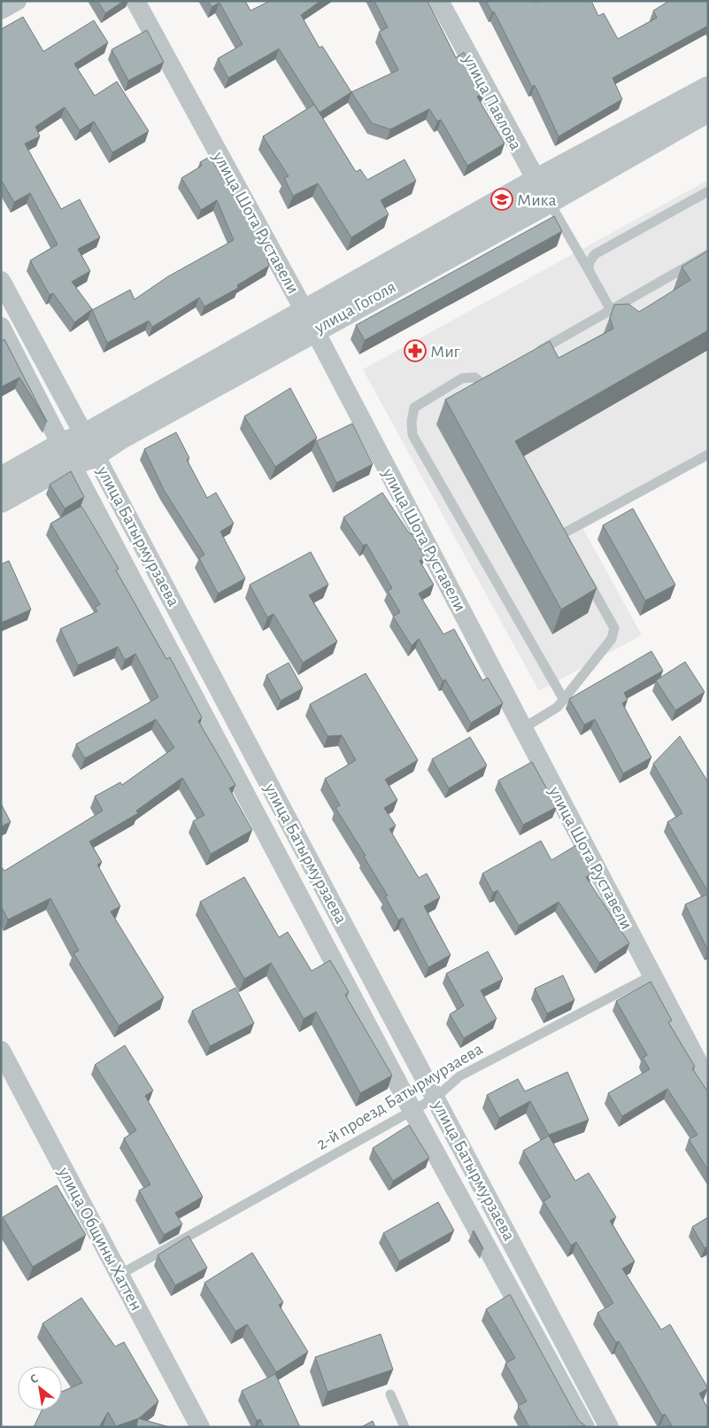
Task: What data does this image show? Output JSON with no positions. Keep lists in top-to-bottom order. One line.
{"streets":{"street":["улица Павлова","улица Шота Руставели","улица Гоголя","улица Батырмурзаева","улица Общины Хаттен"],"lane":["2-й проезд Батырмурзаева"]},"crossings":[["улица Павлова","улица Гоголя"],["улица Шота Руставели","улица Гоголя"],["улица Шота Руставели","2-й проезд Батырмурзаева"],["улица Гоголя","улица Батырмурзаева"],["улица Батырмурзаева","2-й проезд Батырмурзаева"],["2-й проезд Батырмурзаева","улица Общины Хаттен"]],"places":{"school or university":["Мика"],"pharmacy":["Миг"]},"north":"top left"}
